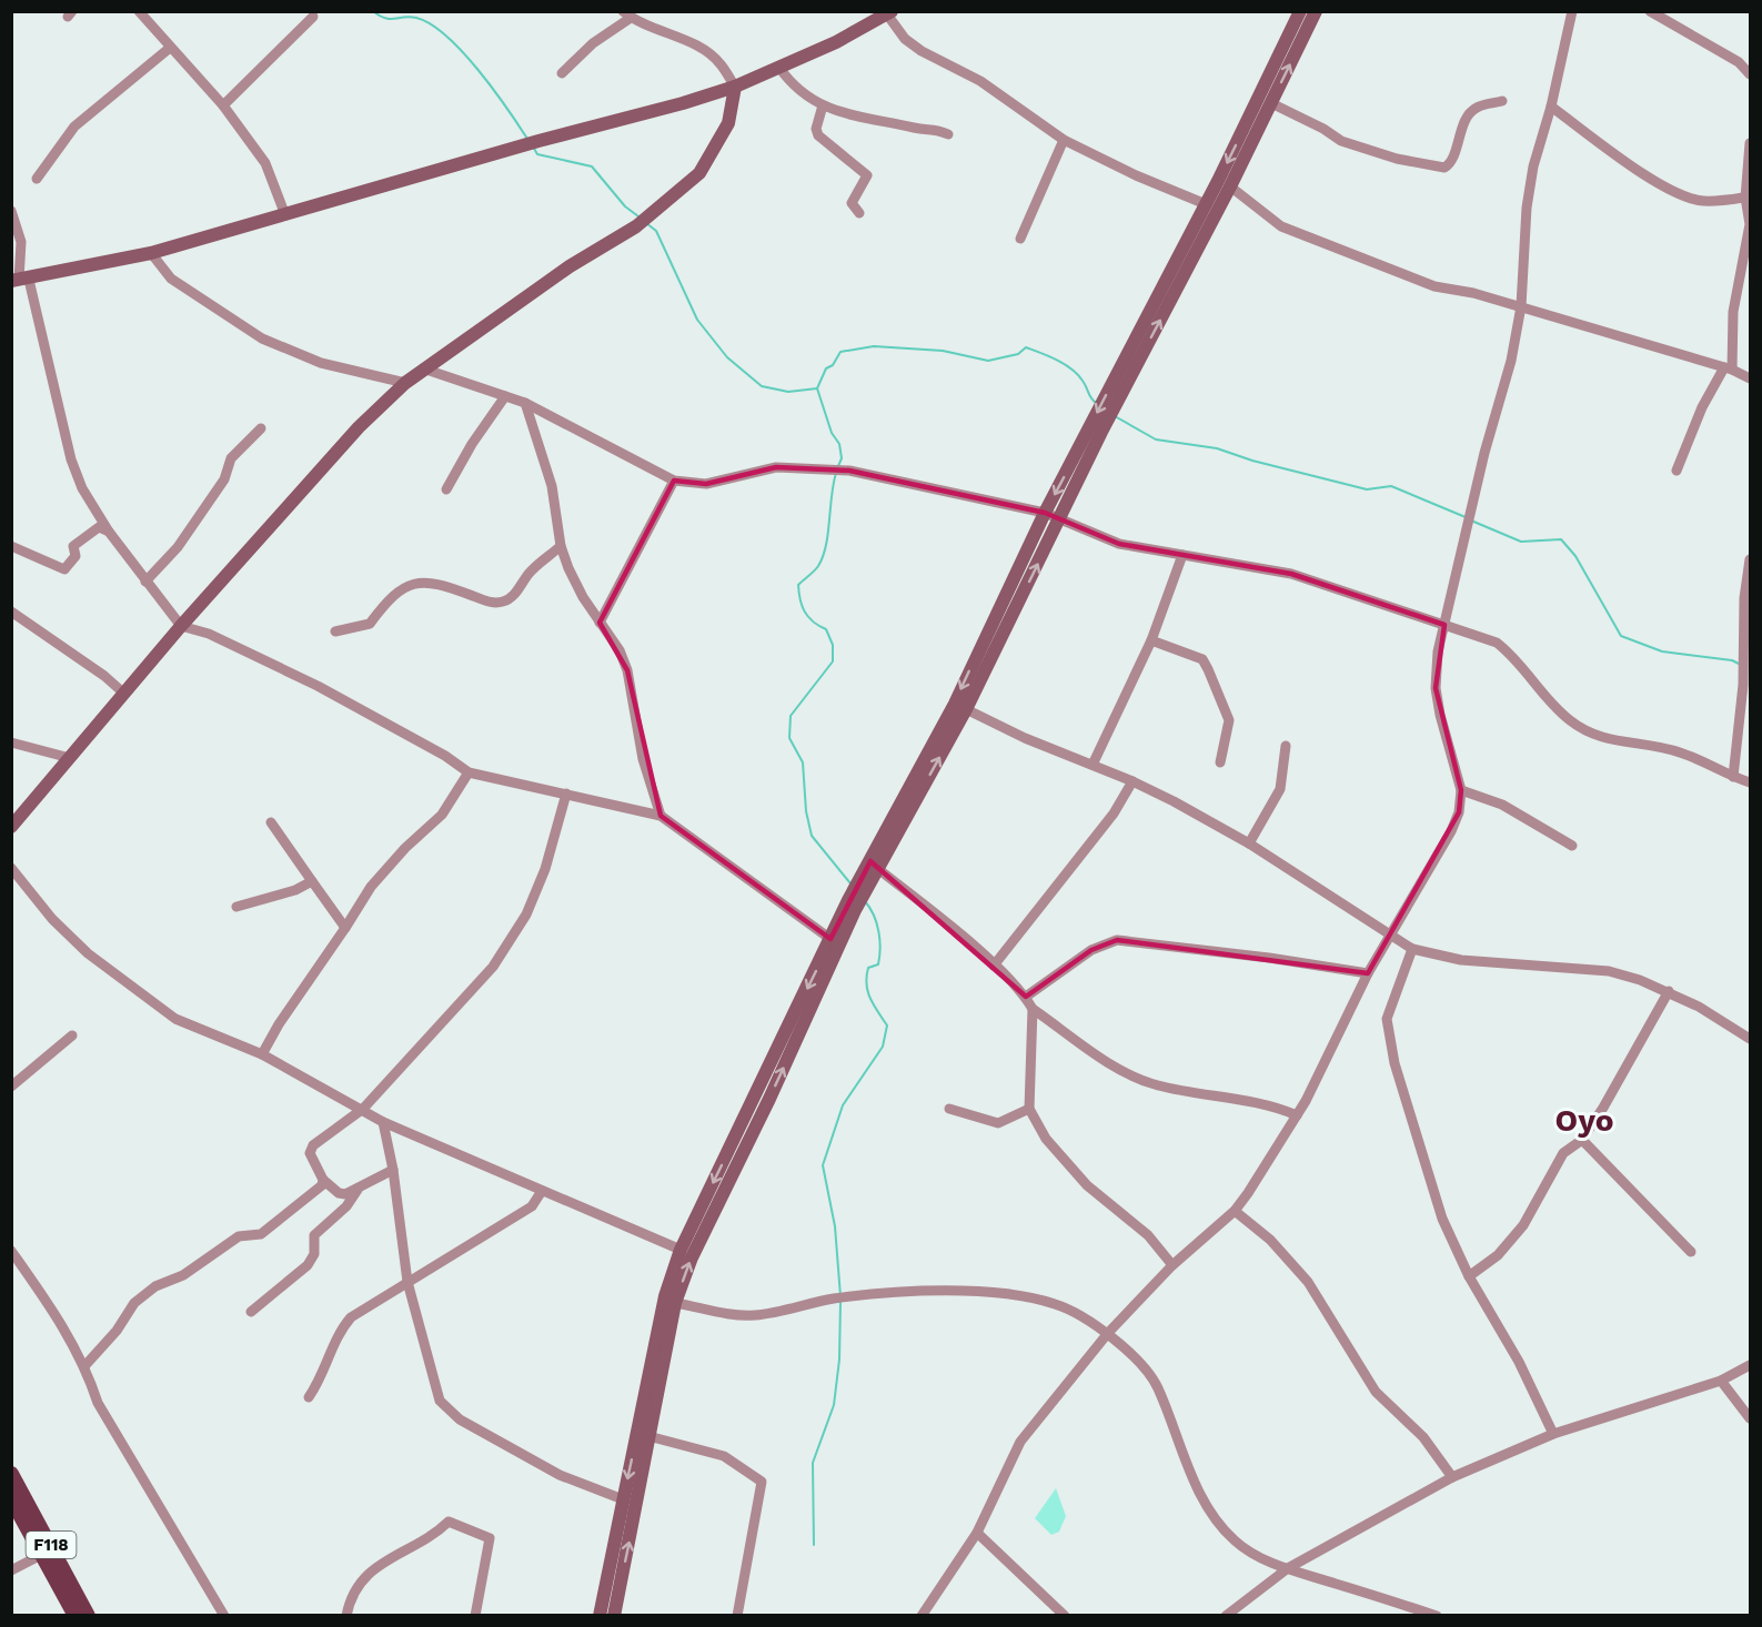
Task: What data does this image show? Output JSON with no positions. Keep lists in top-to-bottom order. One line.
{"streets":{"main road":["F118"]},"districts":["Oyo"]}
